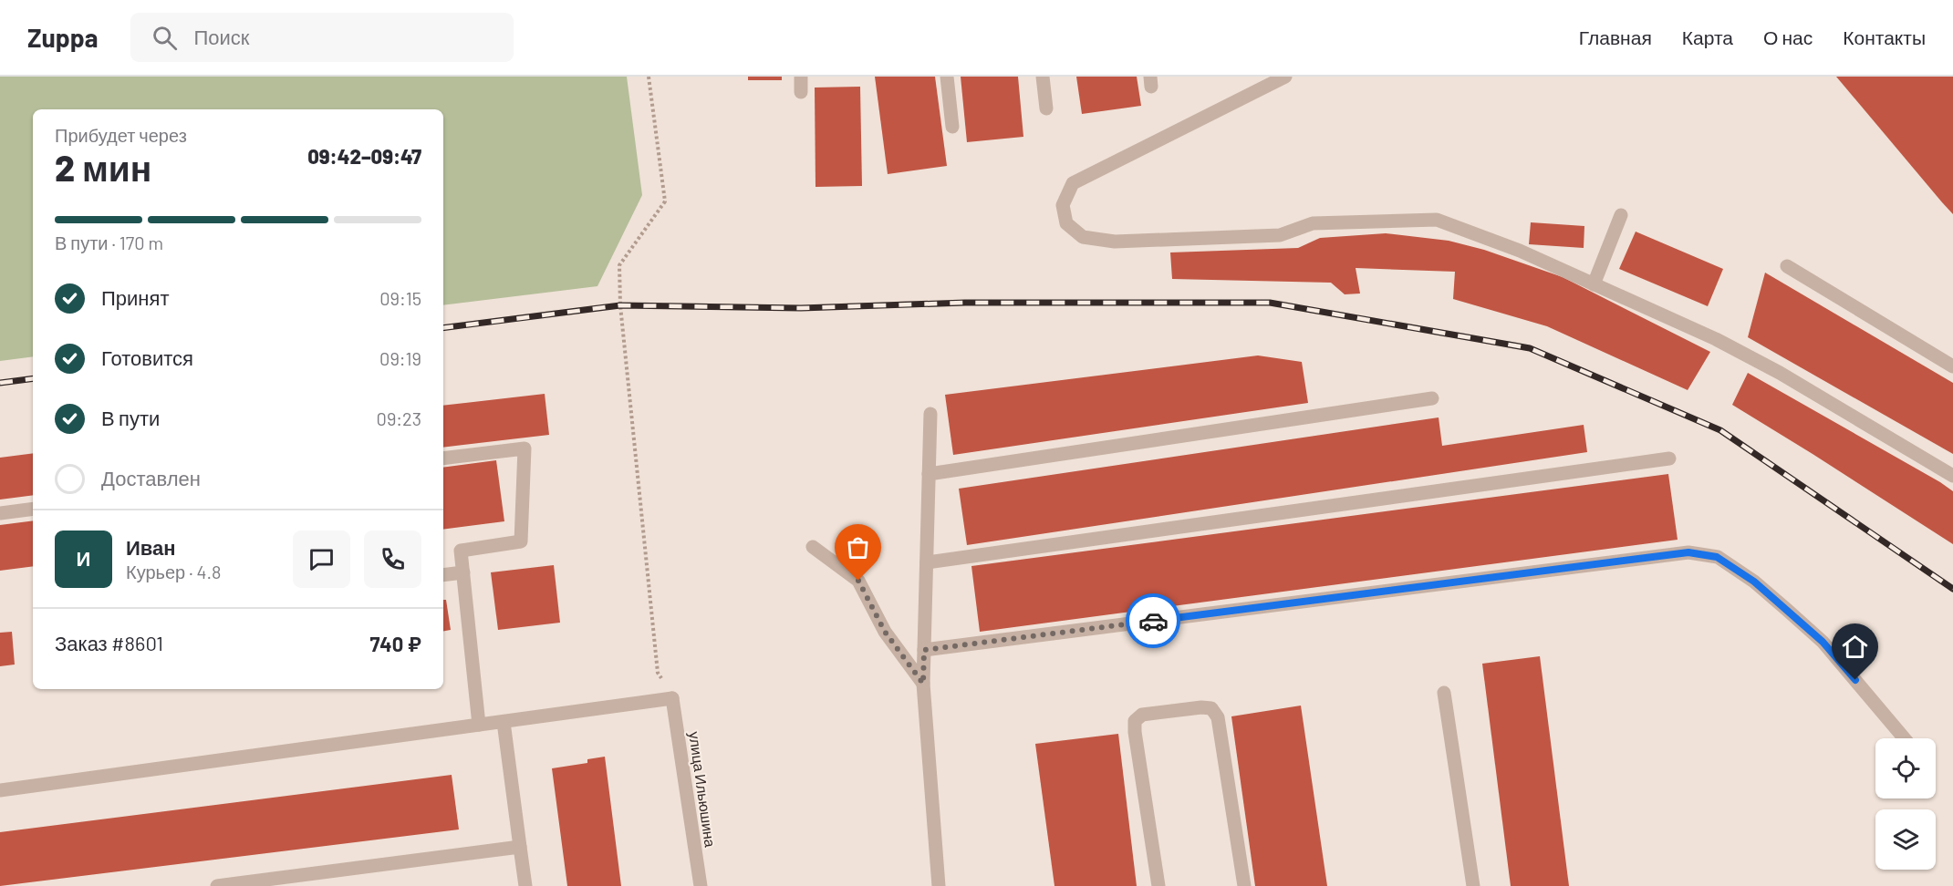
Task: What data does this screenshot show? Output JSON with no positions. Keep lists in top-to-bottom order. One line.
{"streets":{"street":["улица Ильюшина"]},"page":{"header":"Zuppa","search":"Поиск","nav":["Главная","Карта","О нас","Контакты"],"heading":["2 мин","Прибудет через","09:42–09:47"],"panel":["Иван","Курьер · 4.8","Заказ #8601","740 ₽"],"bar":"В пути · 170 m","list":[["Принят","09:15"],["Готовится","09:19"],["В пути","09:23"],"Доставлен"],"round":"И"}}
